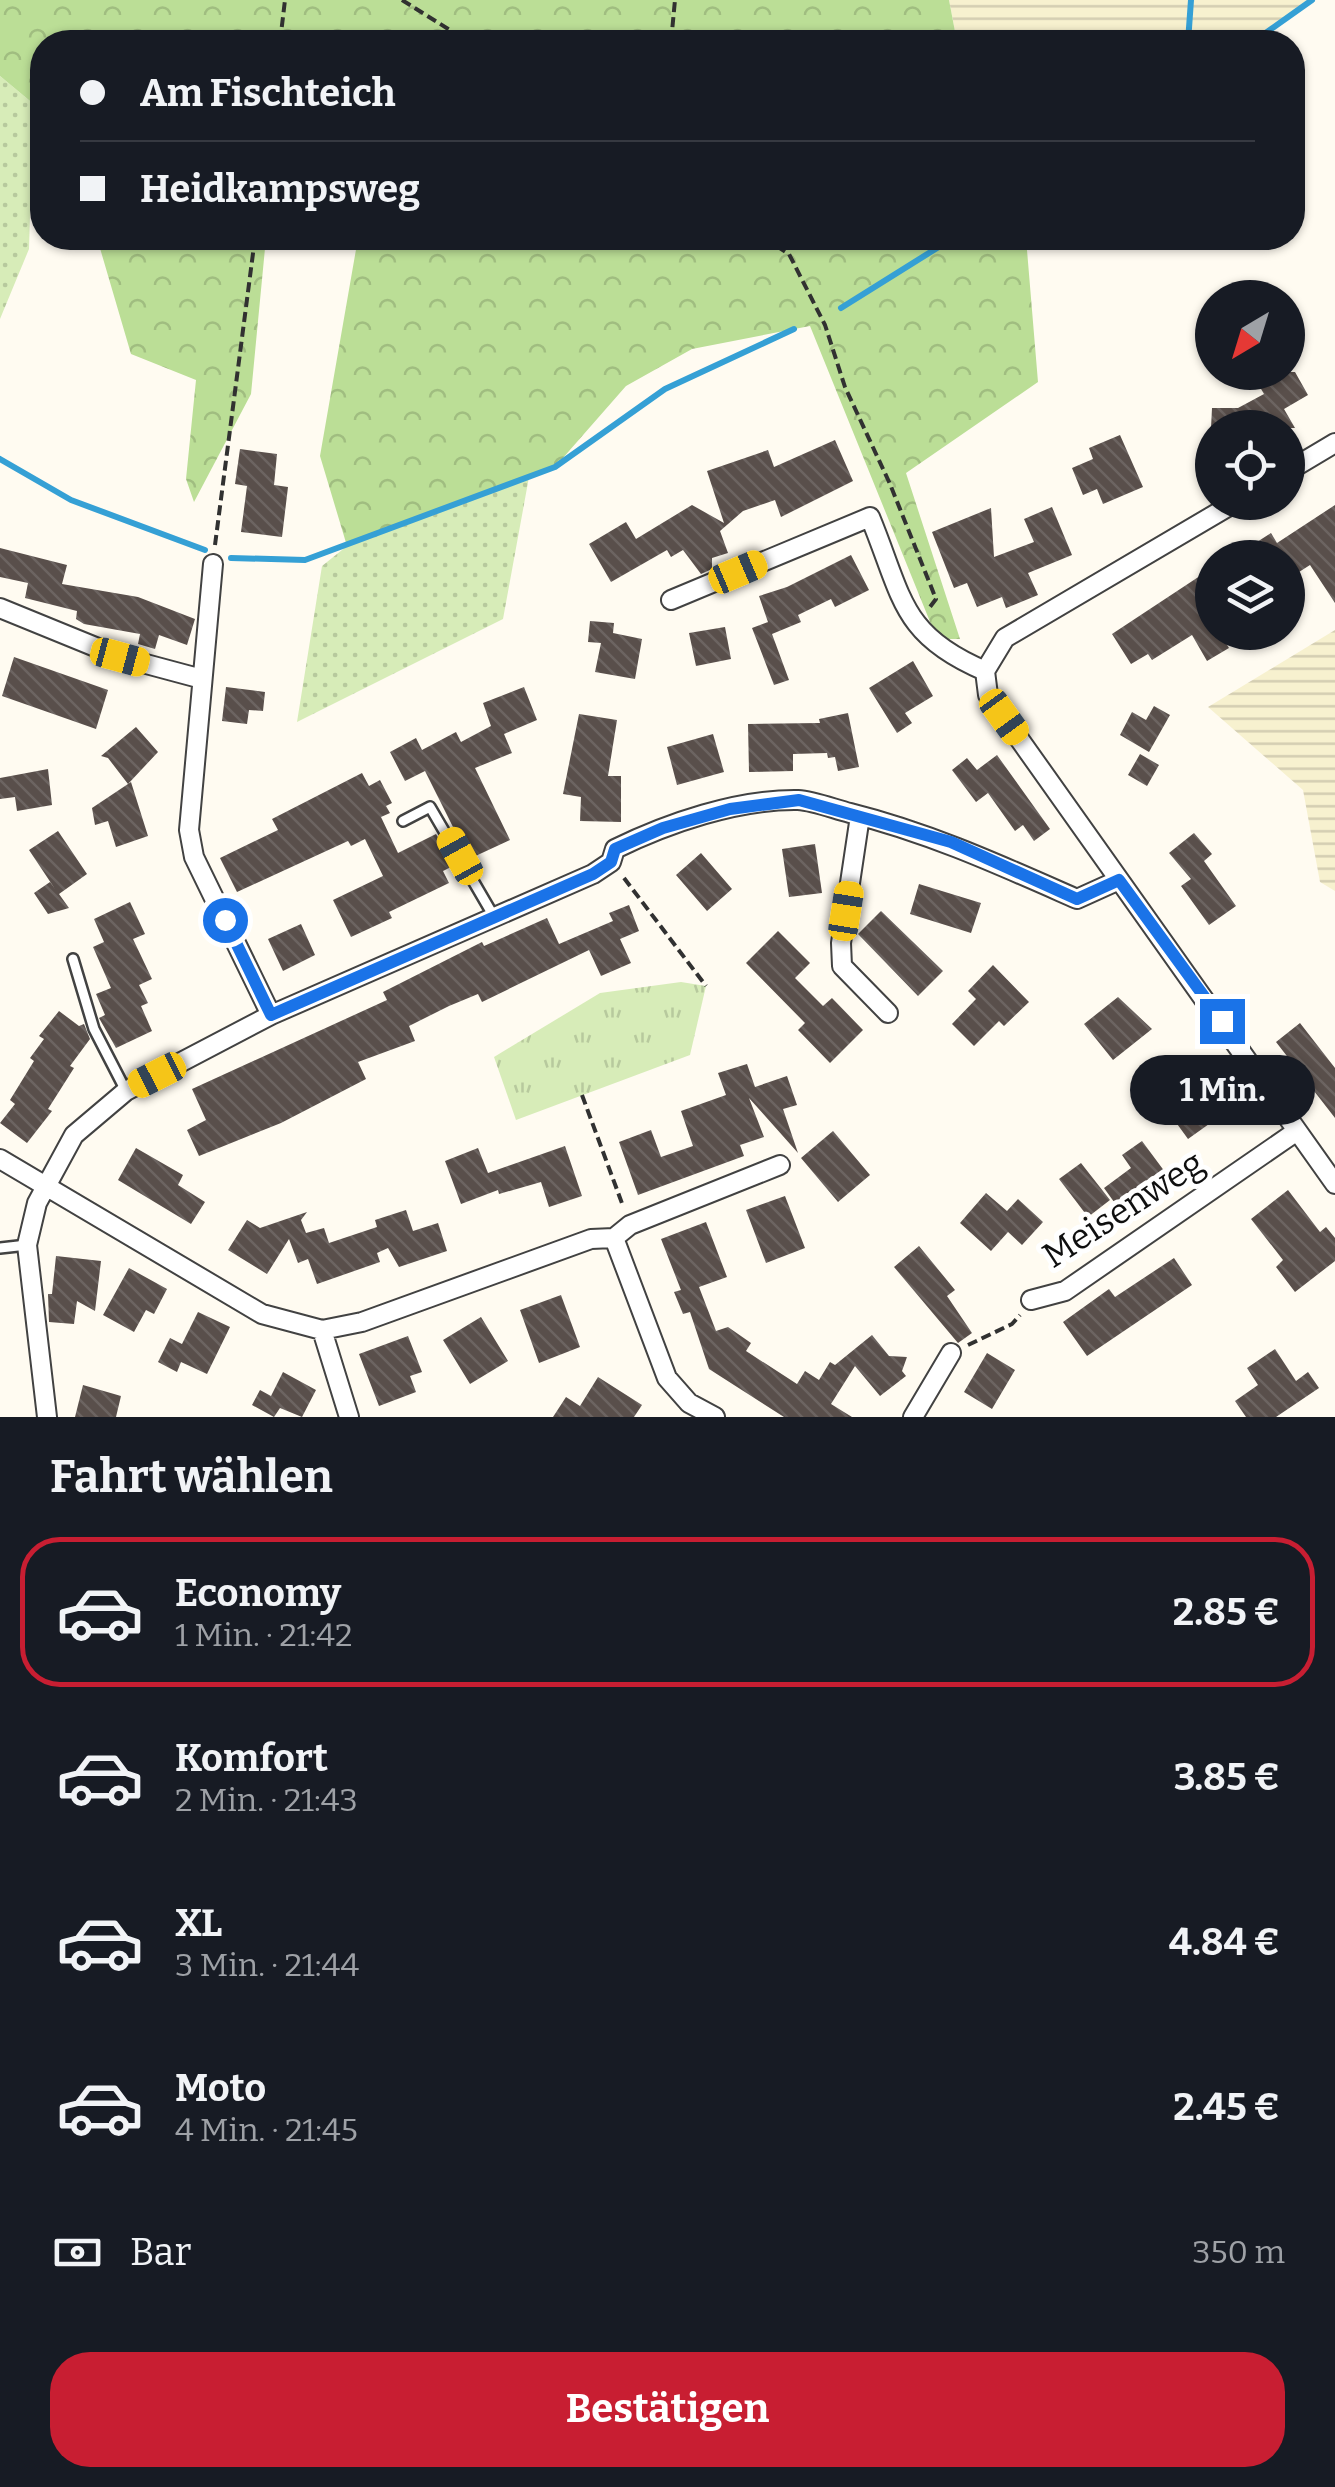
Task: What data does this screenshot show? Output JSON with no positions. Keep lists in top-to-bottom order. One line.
{"streets":{"street":["Meisenweg"]},"north":"bottom left","page":{"banner":["Am Fischteich","Heidkampsweg"],"bubble":"1 Min.","heading":"Fahrt wählen","list":[{"name":"Economy","note":"1 Min. · 21:42","value":"2.85 €"},{"name":"Komfort","note":"2 Min. · 21:43","value":"3.85 €"},{"name":"XL","note":"3 Min. · 21:44","value":"4.84 €"},{"name":"Moto","note":"4 Min. · 21:45","value":"2.45 €"}],"pay":["Bar","350 m"],"buttons":"Bestätigen"}}
